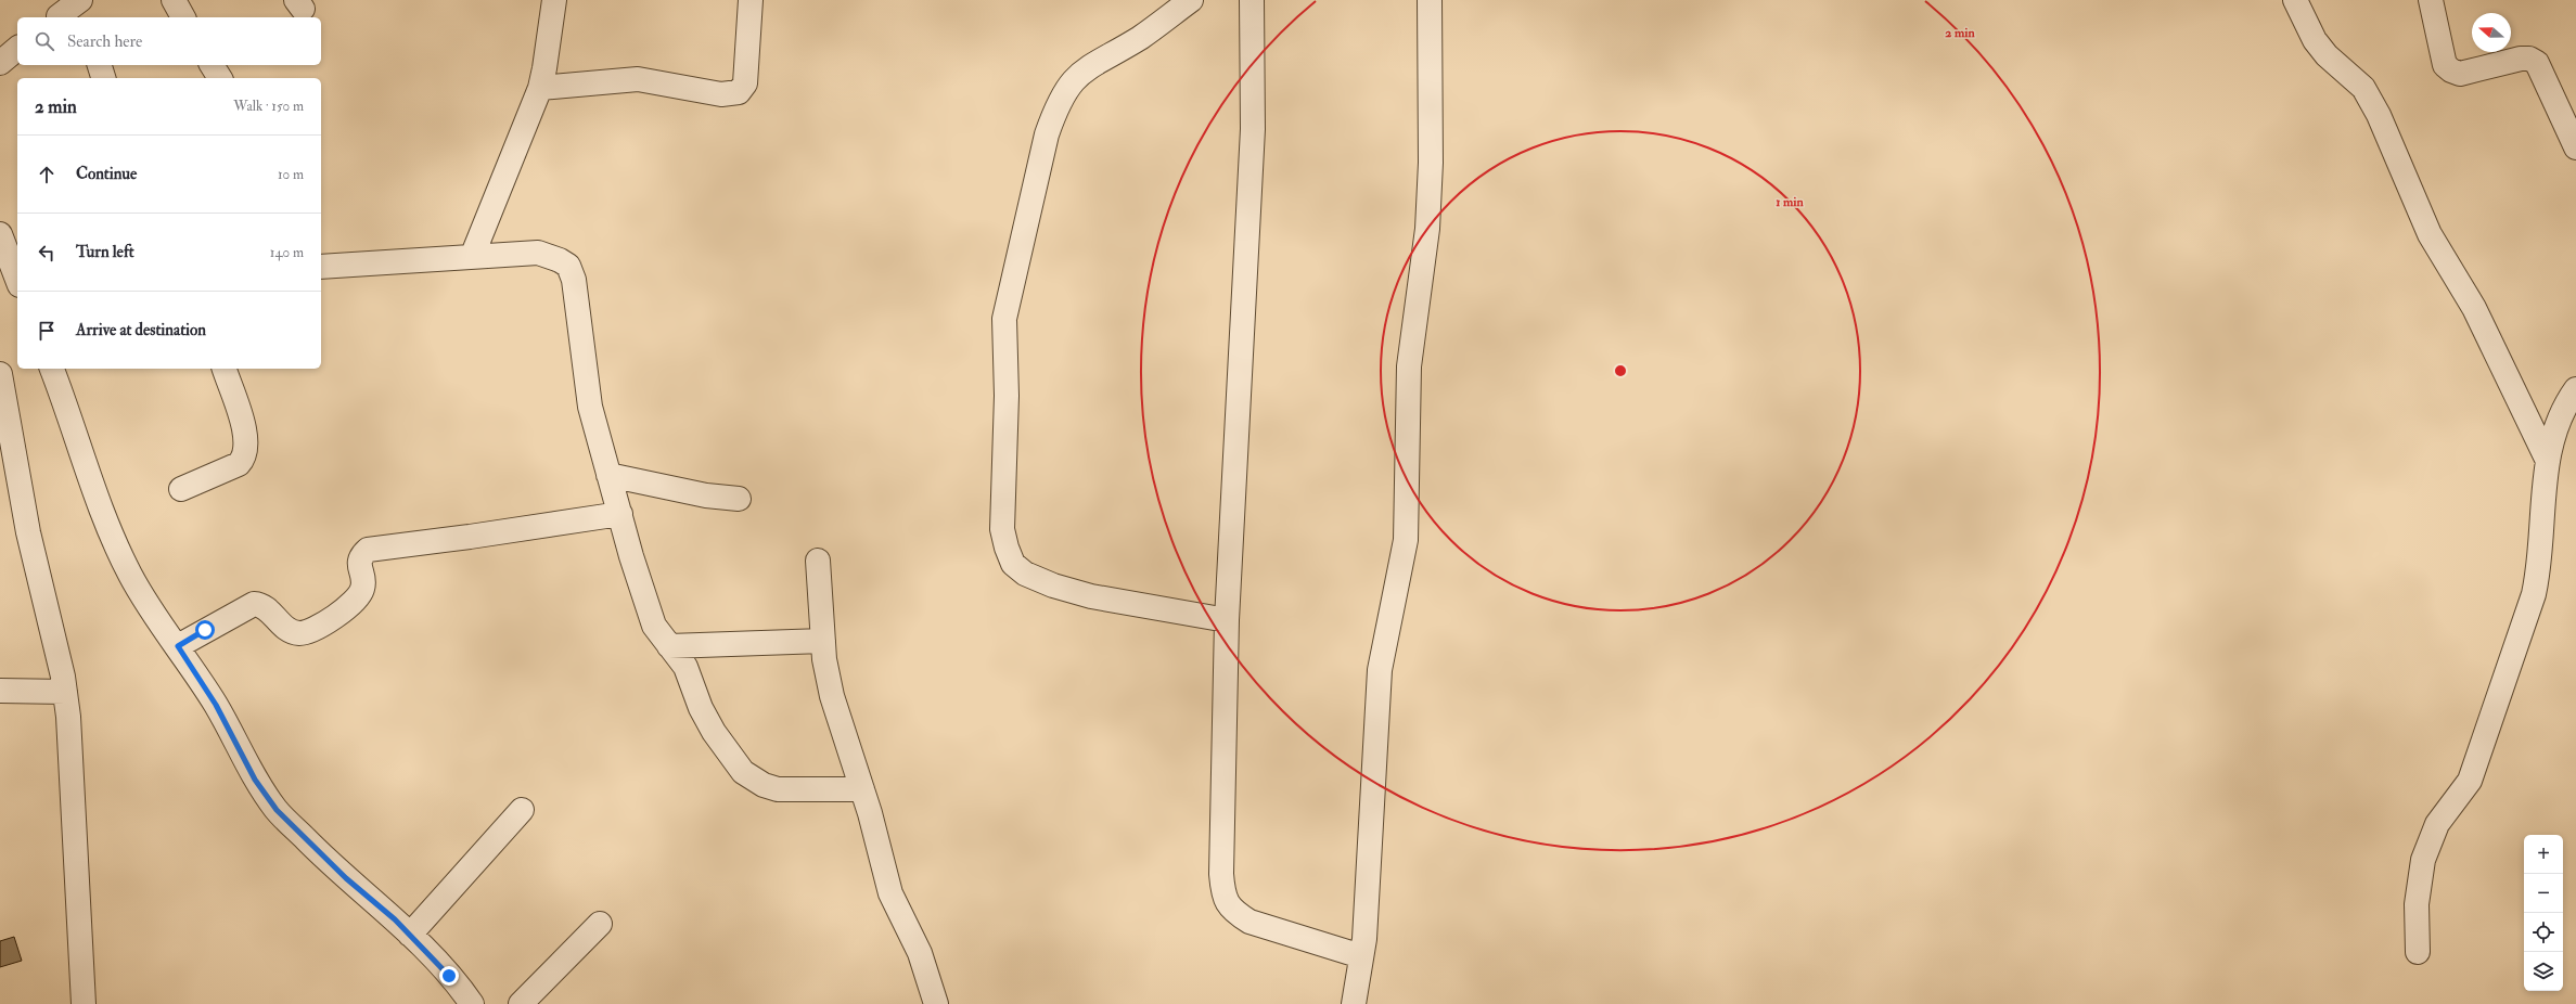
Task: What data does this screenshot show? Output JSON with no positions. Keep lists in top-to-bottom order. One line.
{"north":"left","page":{"search":"Search here","heading":["2 min","Walk · 150 m"],"list":[["Continue","10 m"],["Turn left","140 m"],"Arrive at destination"],"map_buttons":["+","−"]},"rings":["2 min","1 min"]}
